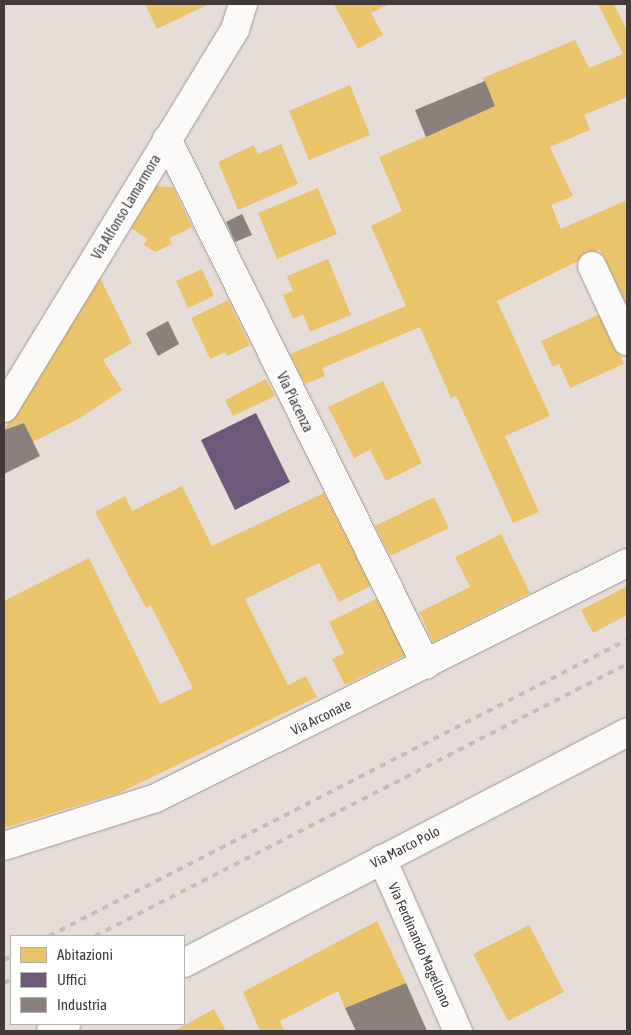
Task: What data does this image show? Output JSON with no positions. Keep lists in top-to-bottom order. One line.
{"streets":{"street":["Via Alfonso Lamarmora","Via Piacenza","Via Arconate","Via Marco Polo","Via Ferdinando Magellano"]},"crossings":[["Via Alfonso Lamarmora","Via Piacenza"],["Via Piacenza","Via Arconate"],["Via Marco Polo","Via Ferdinando Magellano"]],"legend":["Abitazioni","Uffici","Industria"]}
